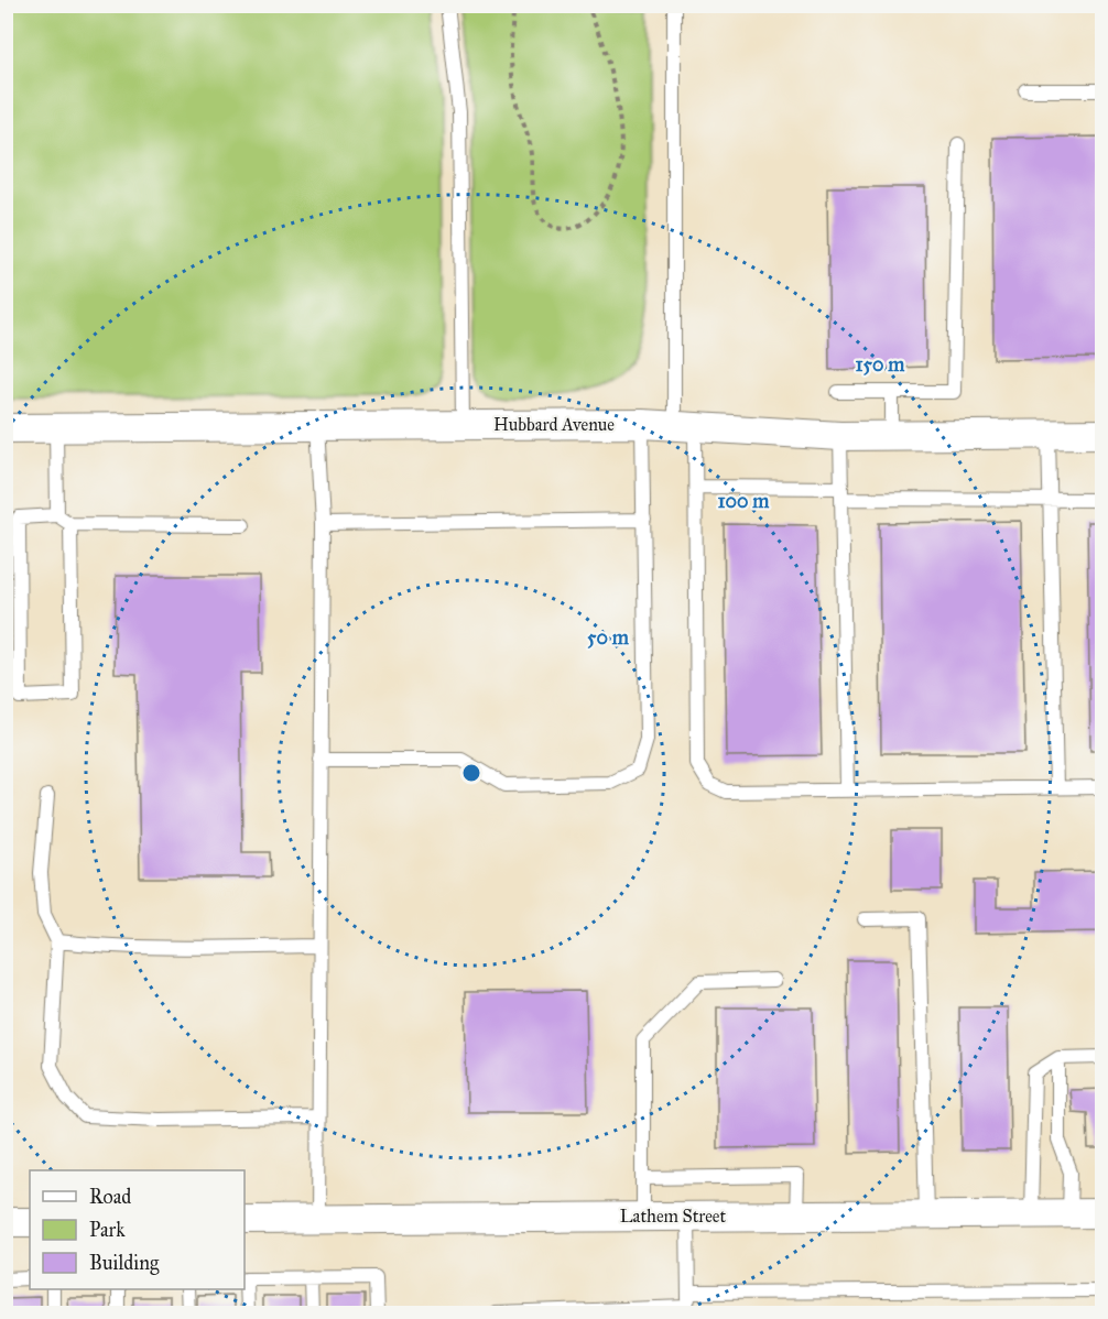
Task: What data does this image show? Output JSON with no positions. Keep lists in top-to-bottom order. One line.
{"streets":{"street":["Hubbard Avenue","Lathem Street"]},"legend":["Road","Park","Building"],"rings":["150 m","100 m","50 m"]}
